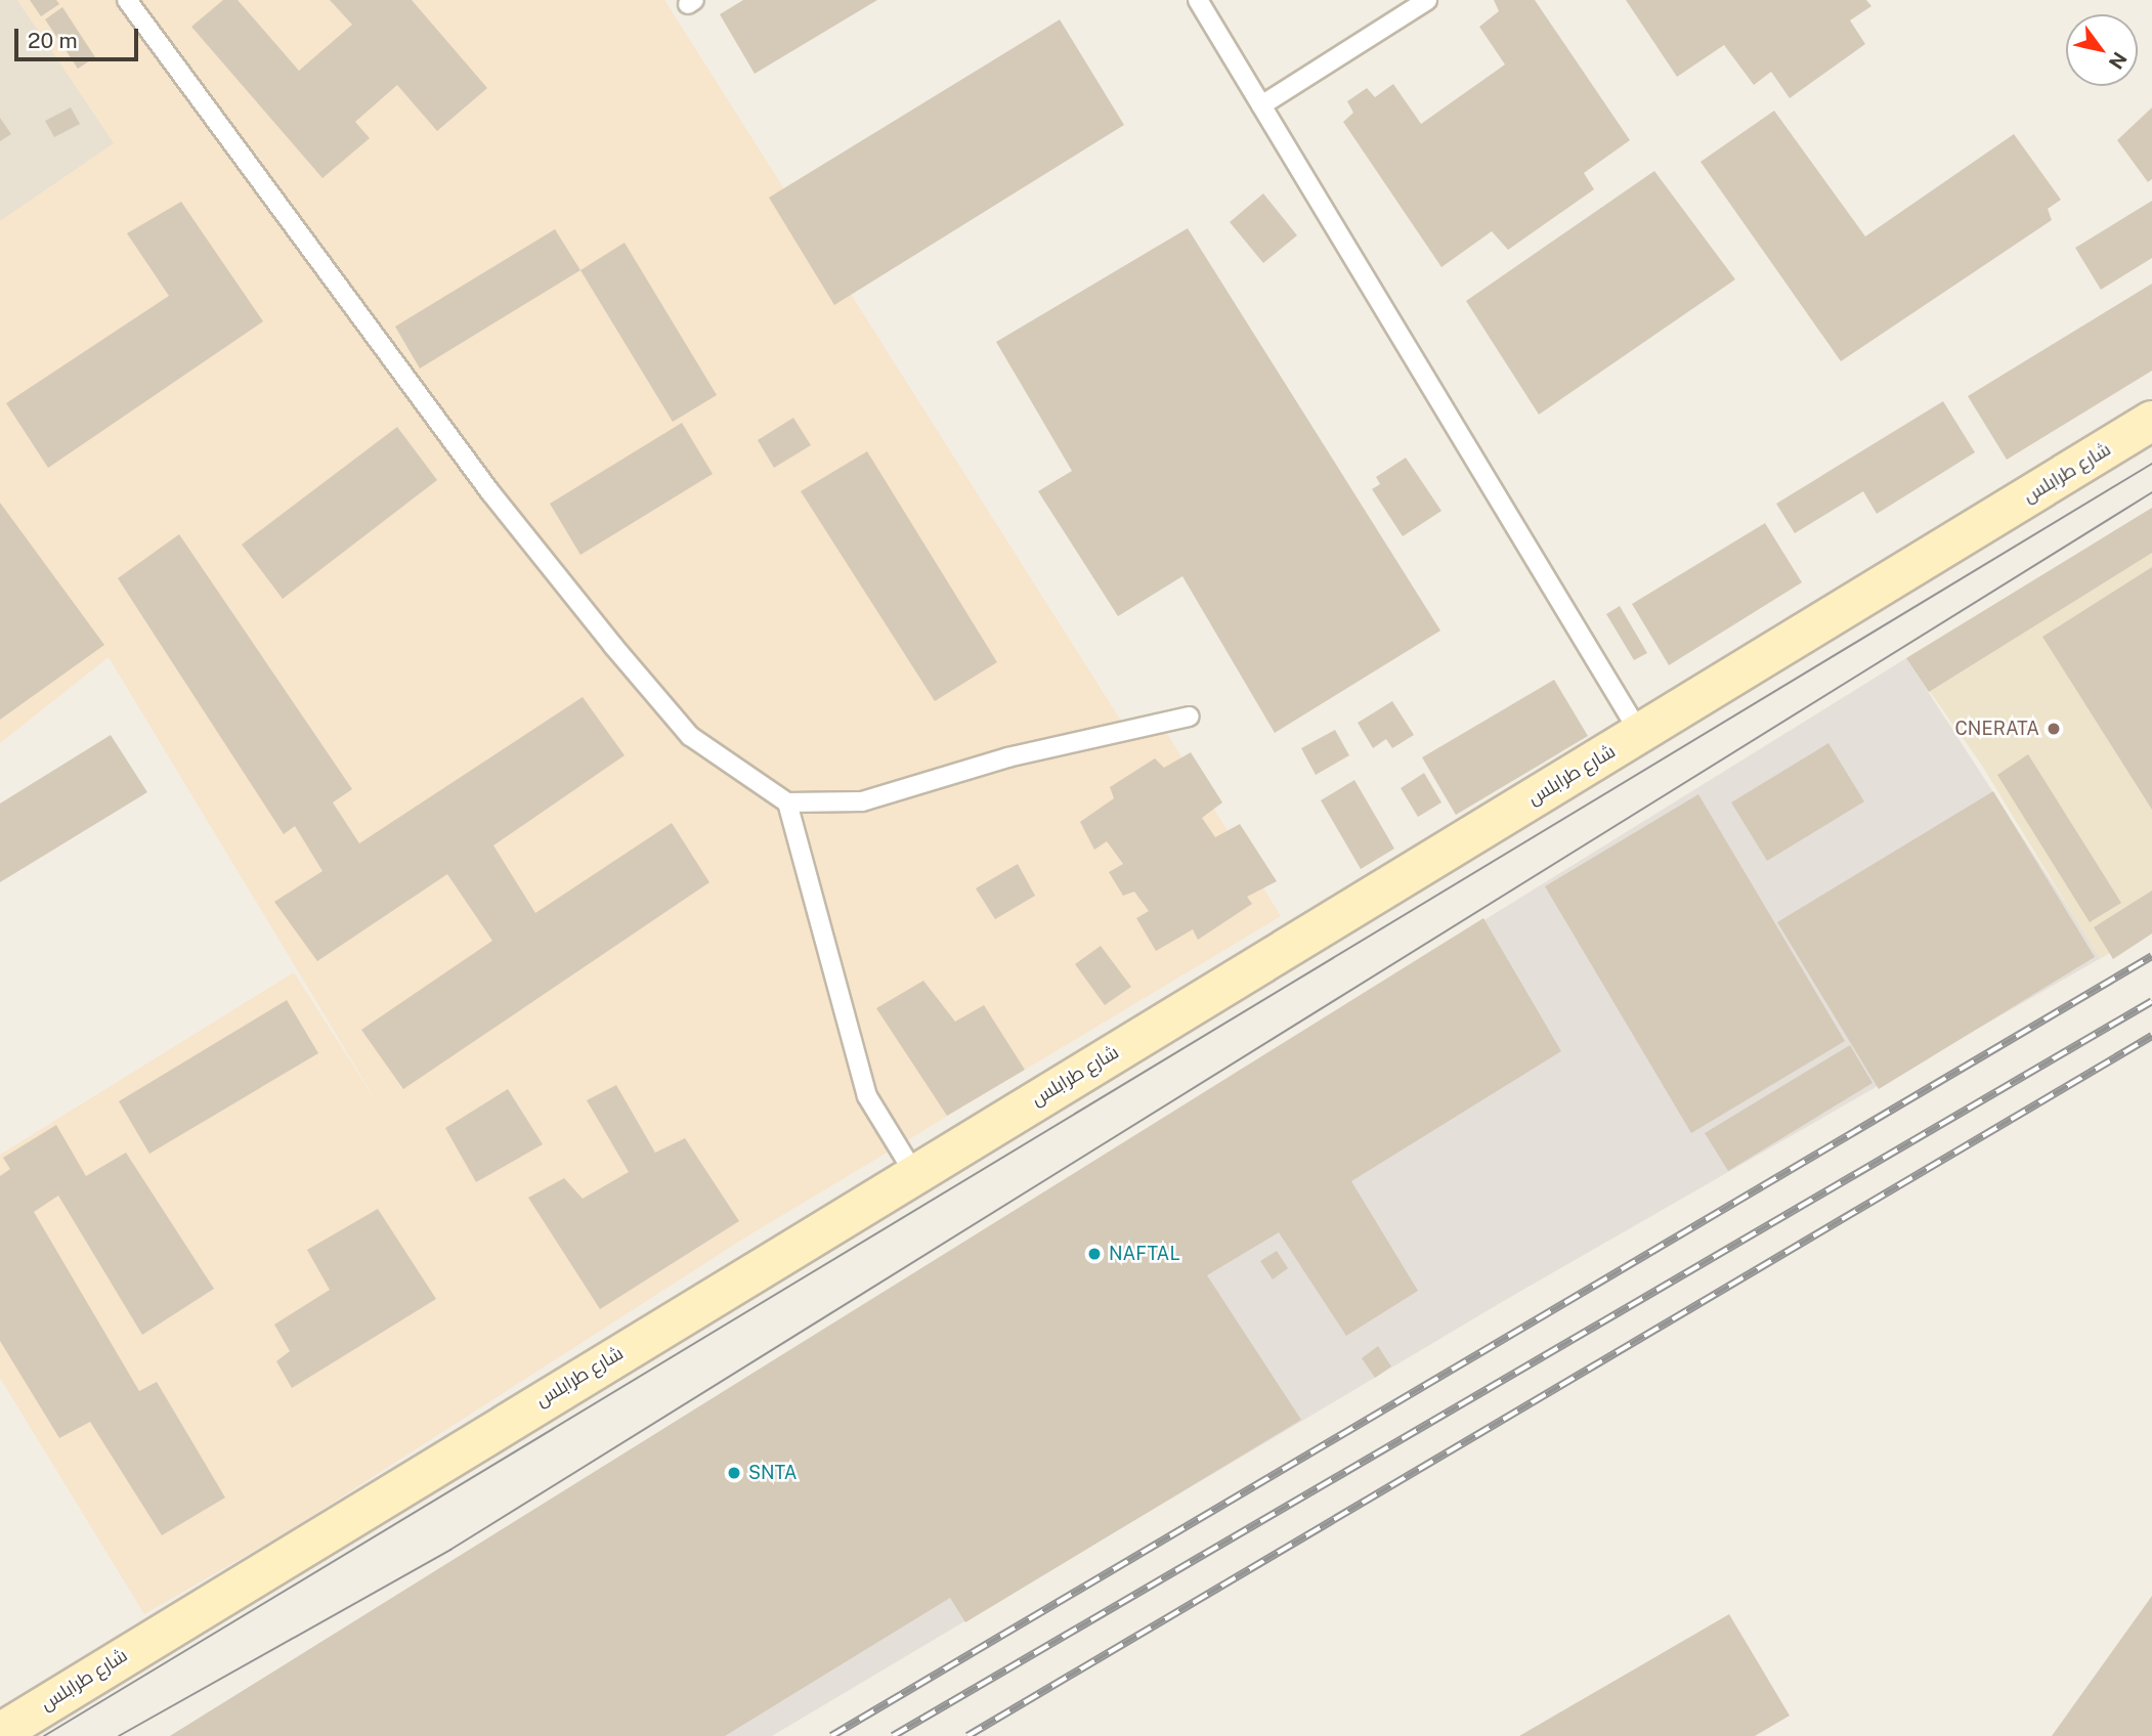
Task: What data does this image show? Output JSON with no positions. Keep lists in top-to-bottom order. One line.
{"streets":{"main road":["شارع طرابلس"]},"places":["CNERATA","NAFTAL","SNTA"],"scale_bar":"20 m","north":"bottom right"}
